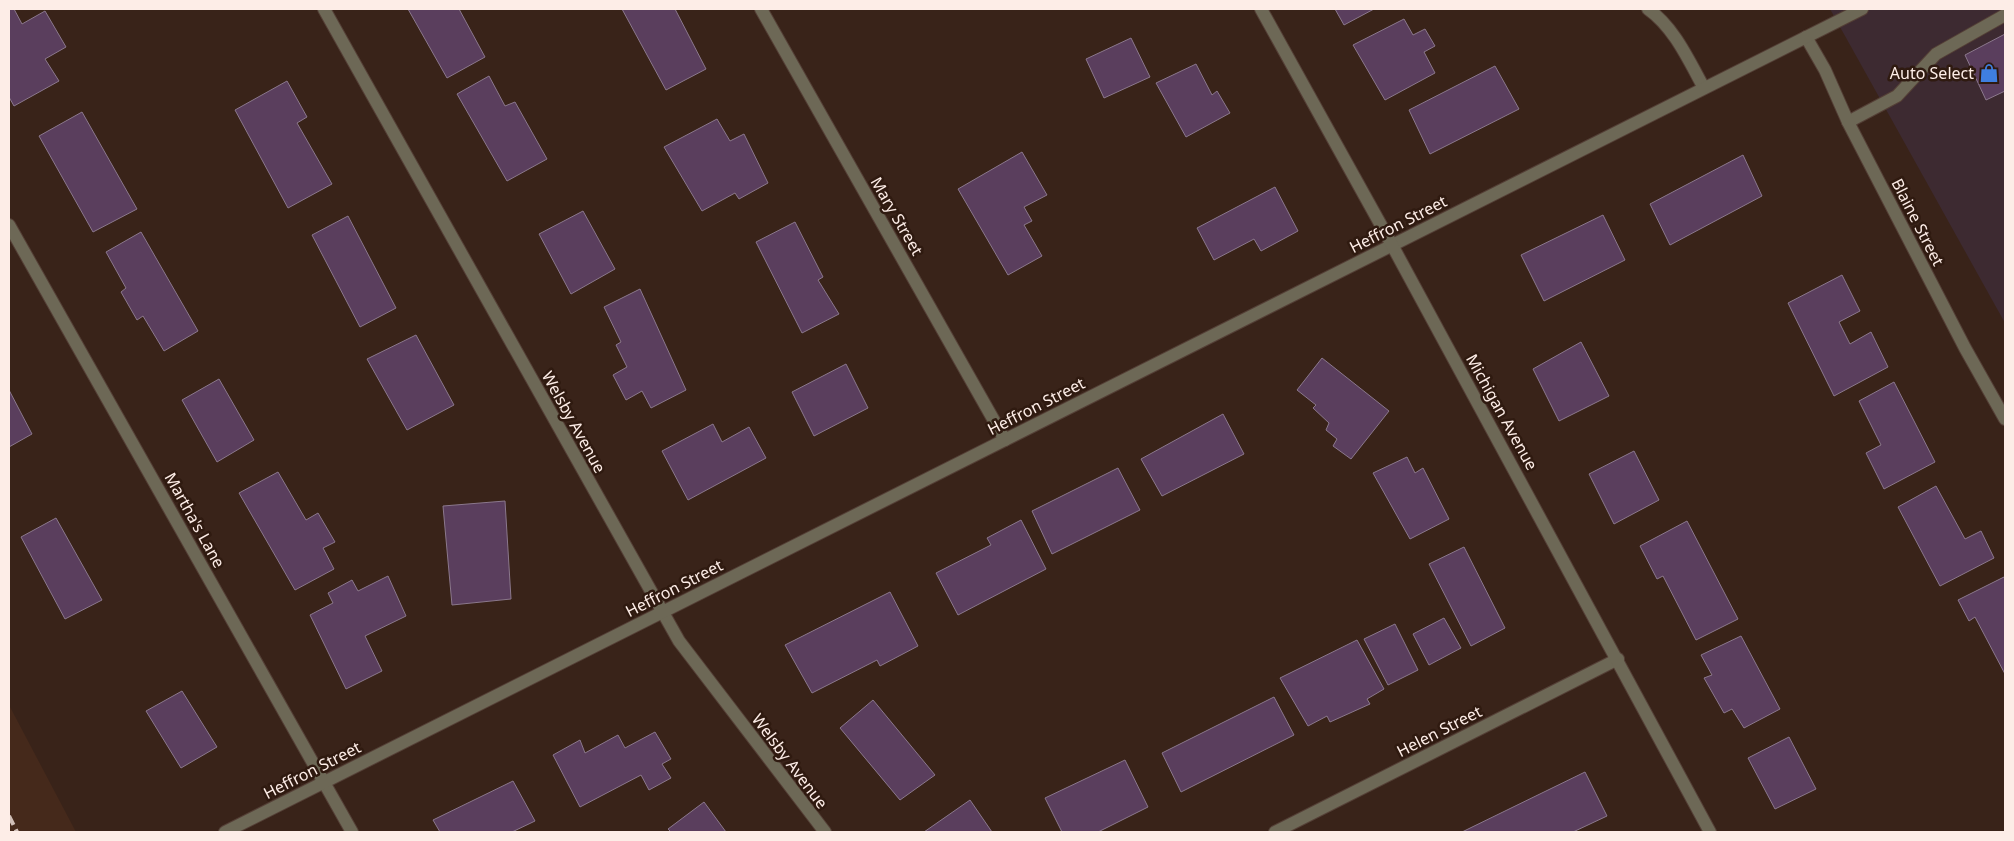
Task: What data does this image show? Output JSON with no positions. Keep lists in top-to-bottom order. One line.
{"streets":{"street":["Mary Street","Blaine Street","Heffron Street","Michigan Avenue","Welsby Avenue","Martha's Lane","Helen Street"]},"crossings":[["Mary Street","Heffron Street"],["Blaine Street","Heffron Street"],["Heffron Street","Michigan Avenue"],["Heffron Street","Welsby Avenue"],["Heffron Street","Martha's Lane"],["Michigan Avenue","Helen Street"]],"places":{"shop":["Auto Select"]}}
